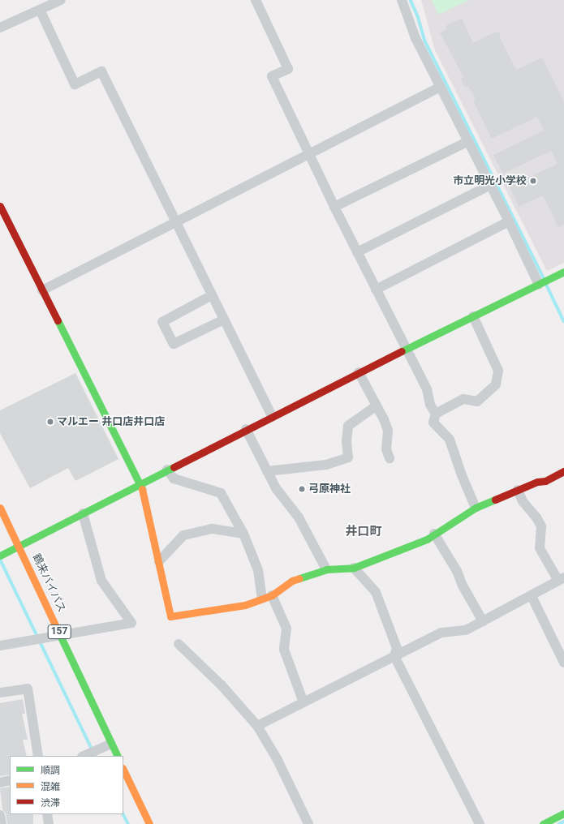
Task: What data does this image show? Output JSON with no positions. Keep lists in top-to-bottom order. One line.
{"streets":{"main road":["鶴来バイパス","157"]},"districts":["井口町"],"places":["市立明光小学校","マルエー 井口店井口店","弓原神社"],"legend":["順調","混雑","渋滞"]}
